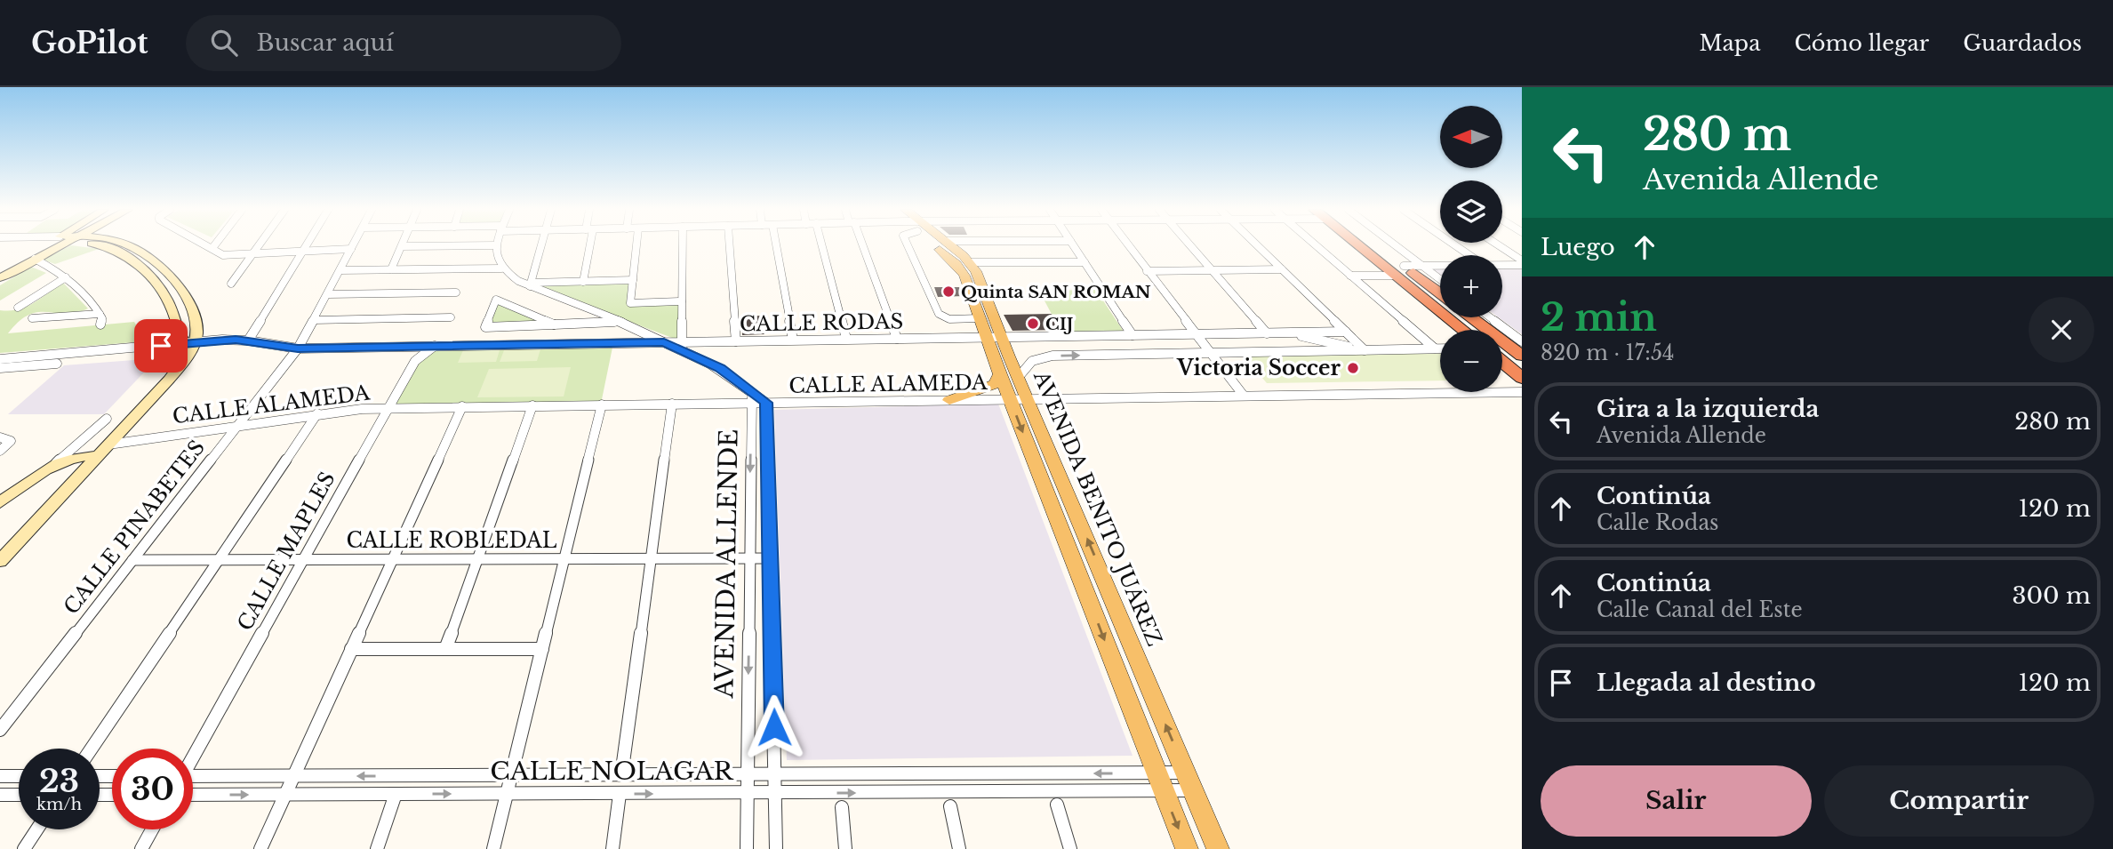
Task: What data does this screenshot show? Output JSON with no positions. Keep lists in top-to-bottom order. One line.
{"streets":{"main road":["AVENIDA BENITO JUÁREZ"],"street":["CALLE RODAS","CALLE ALAMEDA","CALLE PINABETES","CALLE ROBLEDAL","CALLE MAPLES","AVENIDA ALLENDE","CALLE NOLAGAR"]},"crossings":[["CALLE RODAS","AVENIDA BENITO JUÁREZ"],["CALLE RODAS","CALLE PINABETES"],["CALLE RODAS","CALLE MAPLES"],["CALLE ALAMEDA","AVENIDA BENITO JUÁREZ"],["CALLE ALAMEDA","CALLE PINABETES"],["CALLE ALAMEDA","CALLE MAPLES"],["CALLE ALAMEDA","AVENIDA ALLENDE"],["AVENIDA BENITO JUÁREZ","CALLE NOLAGAR"],["CALLE PINABETES","CALLE ROBLEDAL"],["CALLE ROBLEDAL","CALLE MAPLES"],["CALLE ROBLEDAL","AVENIDA ALLENDE"],["AVENIDA ALLENDE","CALLE NOLAGAR"]],"places":["Quinta SAN ROMAN","CIJ","Victoria Soccer"],"north":"left","page":{"header":"GoPilot","search":"Buscar aquí","nav":["Mapa","Cómo llegar","Guardados"],"turn":["280 m","Avenida Allende"],"map_buttons":["+","−"],"then":"Luego","heading":["2 min","820 m · 17:54"],"list":[{"name":"Gira a la izquierda","note":"Avenida Allende","value":"280 m"},{"name":"Continúa","note":"Calle Rodas","value":"120 m"},{"name":"Continúa","note":"Calle Canal del Este","value":"300 m"},{"name":"Llegada al destino","value":"120 m"}],"speed":"23 km/h","limit":"30","buttons":["Salir","Compartir"]}}
